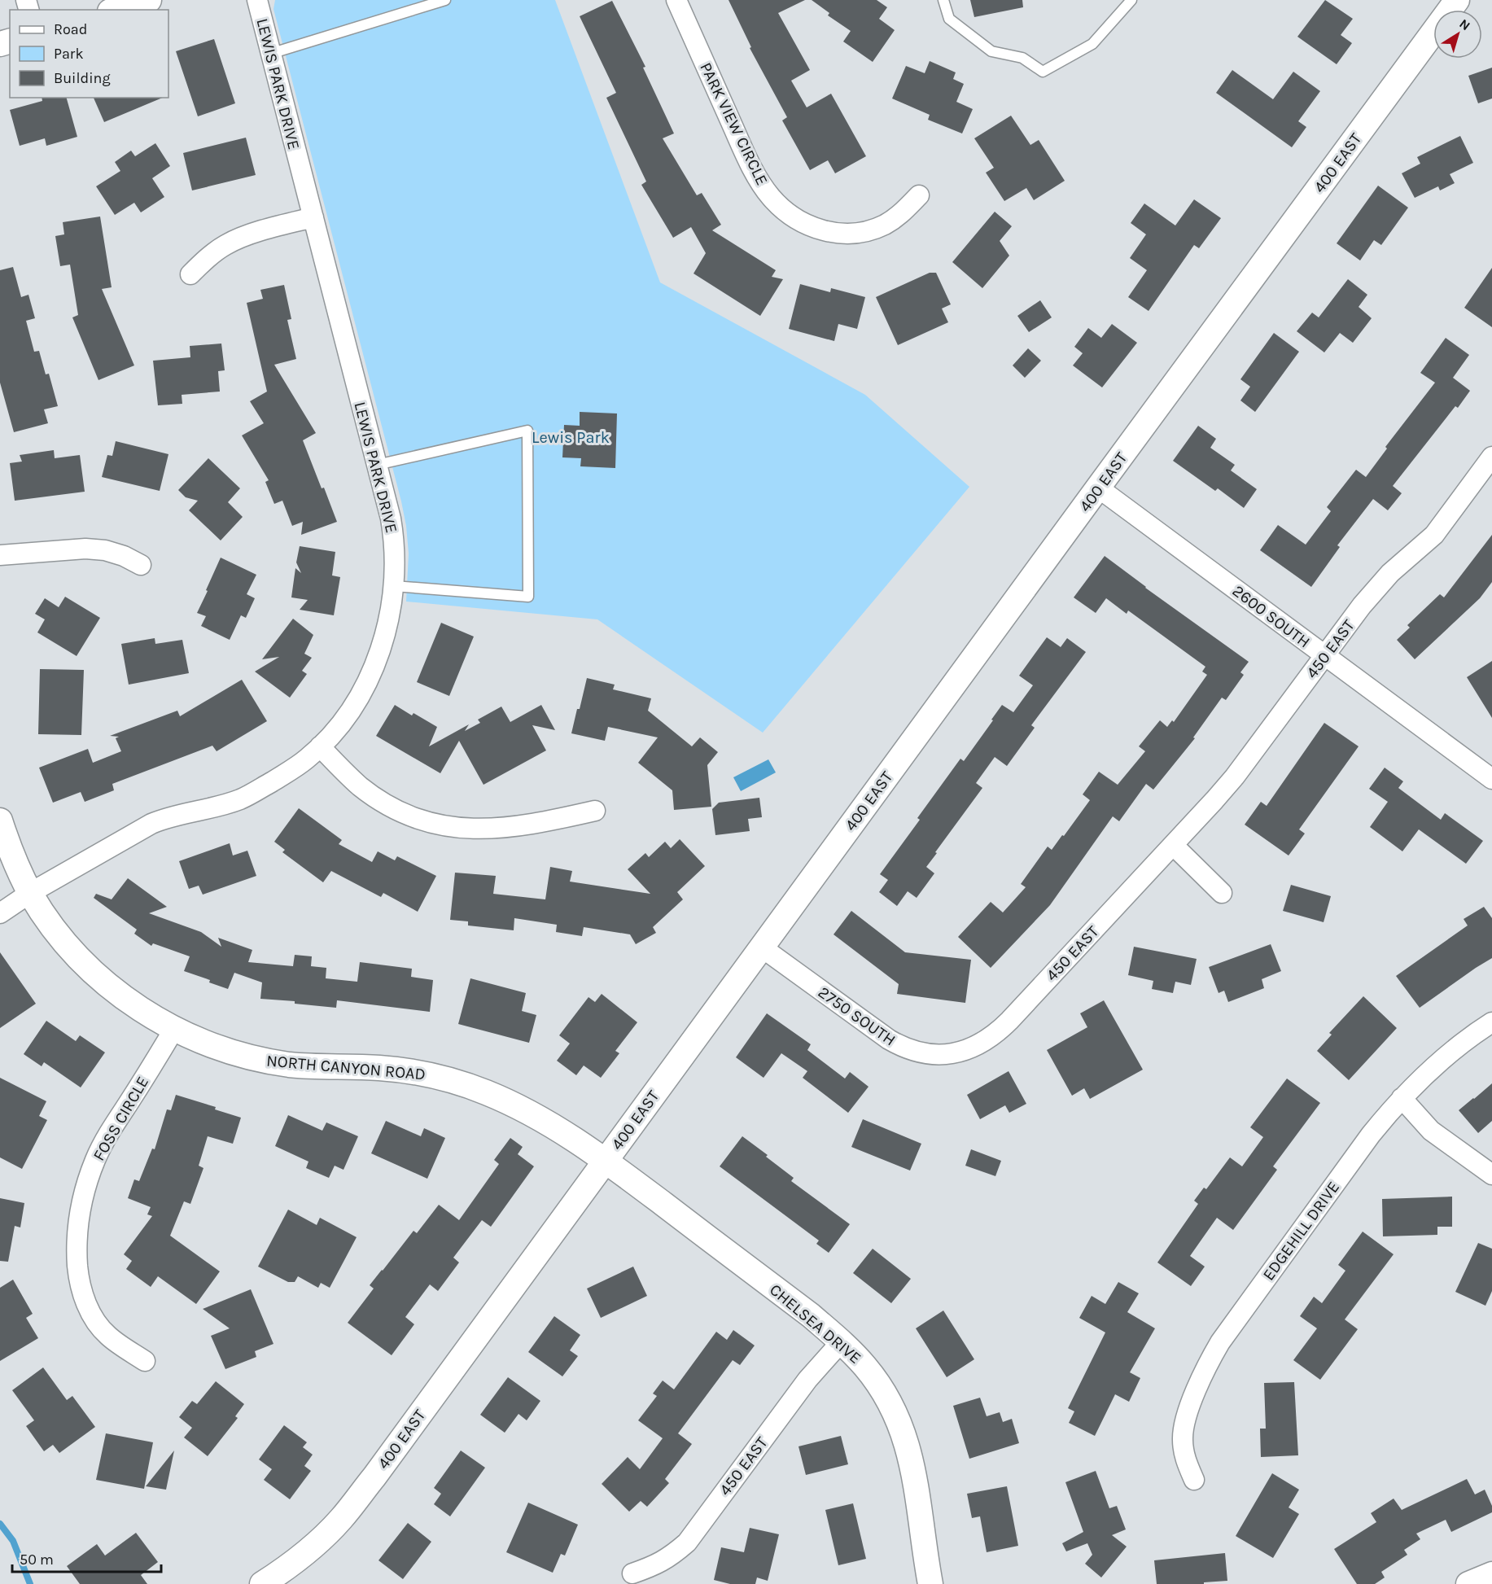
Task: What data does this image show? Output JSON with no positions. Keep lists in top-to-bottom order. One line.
{"streets":{"street":["LEWIS PARK DRIVE","PARK VIEW CIRCLE","400 EAST","2600 SOUTH","450 EAST","2750 SOUTH","NORTH CANYON ROAD","FOSS CIRCLE","EDGEHILL DRIVE","CHELSEA DRIVE"]},"crossings":[["LEWIS PARK DRIVE","NORTH CANYON ROAD"],["400 EAST","2600 SOUTH"],["400 EAST","2750 SOUTH"],["400 EAST","NORTH CANYON ROAD"],["400 EAST","CHELSEA DRIVE"],["2600 SOUTH","450 EAST"],["450 EAST","2750 SOUTH"],["450 EAST","CHELSEA DRIVE"],["NORTH CANYON ROAD","FOSS CIRCLE"],["NORTH CANYON ROAD","CHELSEA DRIVE"]],"parks":["Lewis Park"],"legend":["Road","Park","Building"],"scale_bar":"50 m","north":"top right"}
